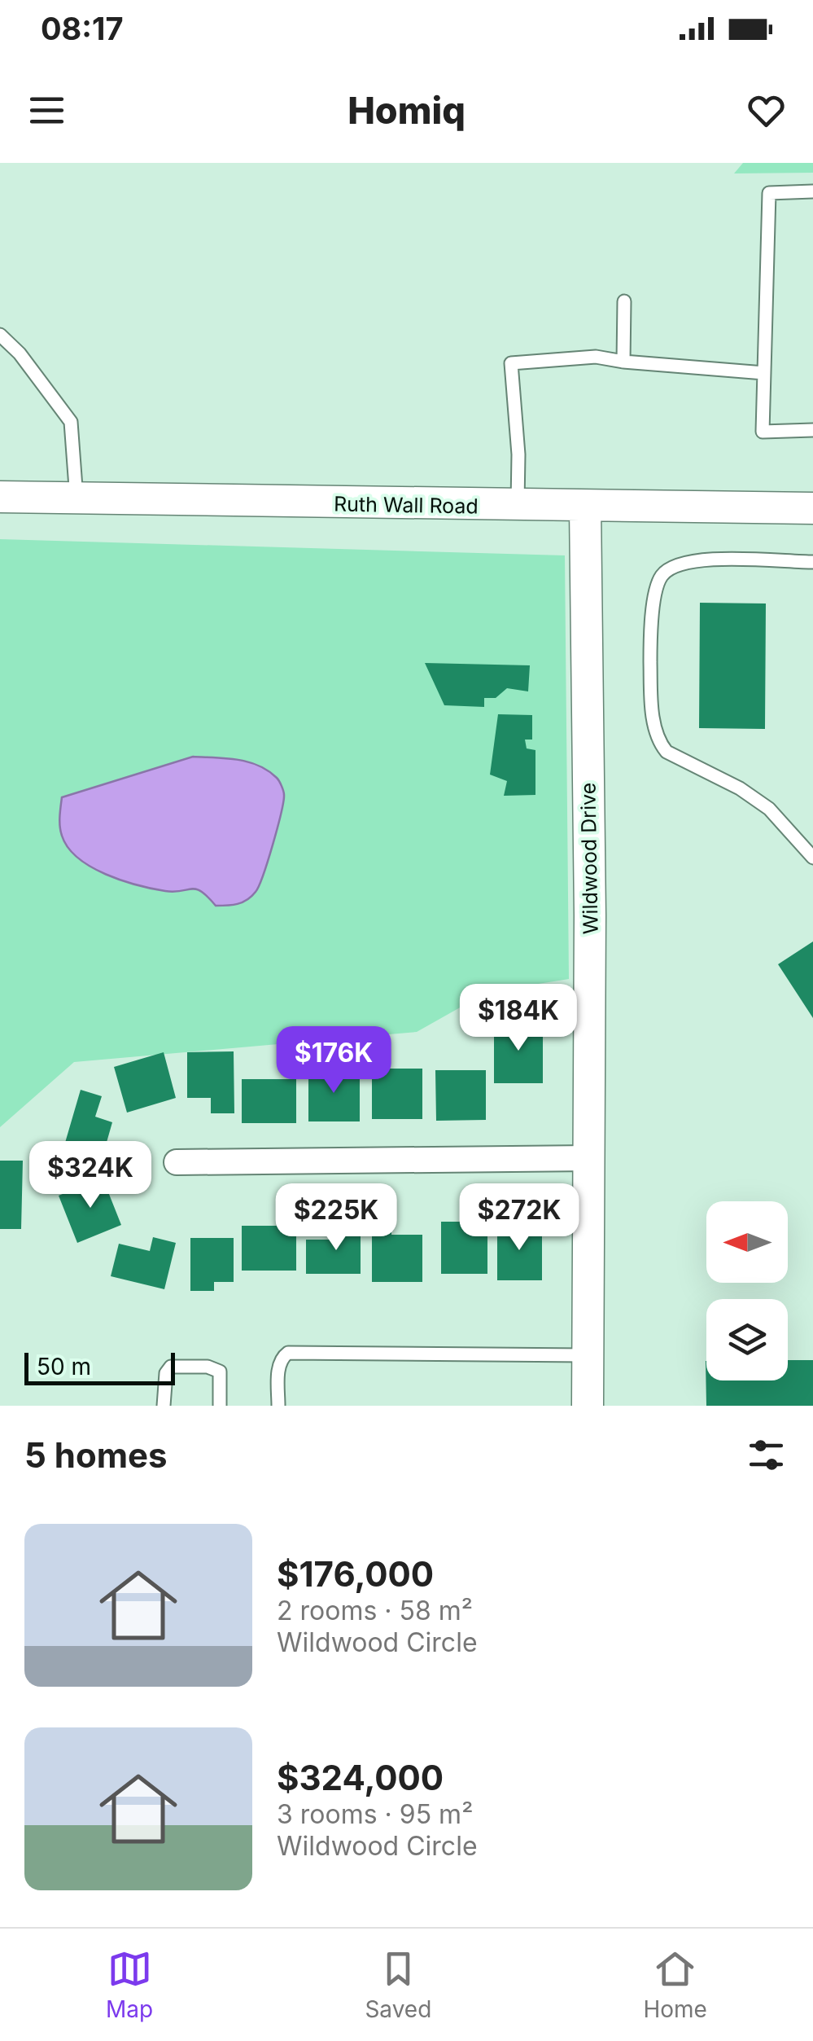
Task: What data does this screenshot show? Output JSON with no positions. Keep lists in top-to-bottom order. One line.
{"streets":{"street":["Ruth Wall Road","Wildwood Drive"]},"crossings":[["Ruth Wall Road","Wildwood Drive"]],"scale_bar":"50 m","north":"left","page":{"status":"08:17","header":"Homiq","price":["$184K","$176K","$324K","$225K","$272K"],"scale":"50 m","heading":"5 homes","list":[{"name":"$176,000","note":"2 rooms · 58 m² · Wildwood Circle"},{"name":"$324,000","note":"3 rooms · 95 m² · Wildwood Circle"}],"tabs":["Map","Saved","Home"]}}
